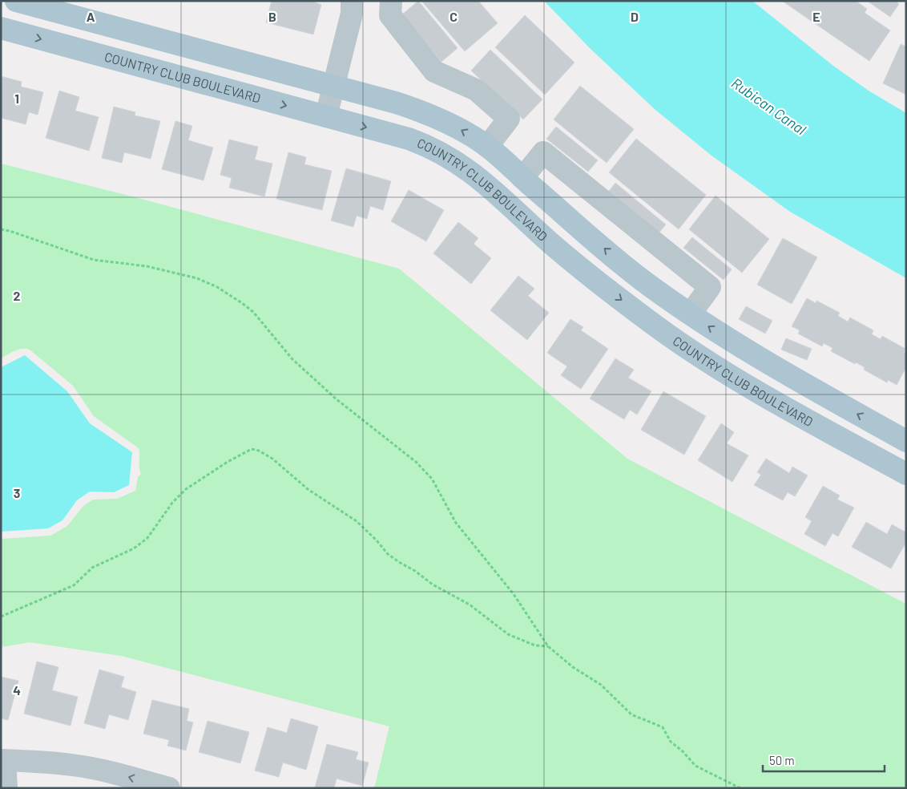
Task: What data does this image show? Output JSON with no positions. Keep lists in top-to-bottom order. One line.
{"streets":{"main road":["COUNTRY CLUB BOULEVARD"]},"water":["Rubican Canal"],"scale_bar":"50 m","grid":{"columns":["A","B","C","D","E"],"rows":["1","2","3","4"]}}
